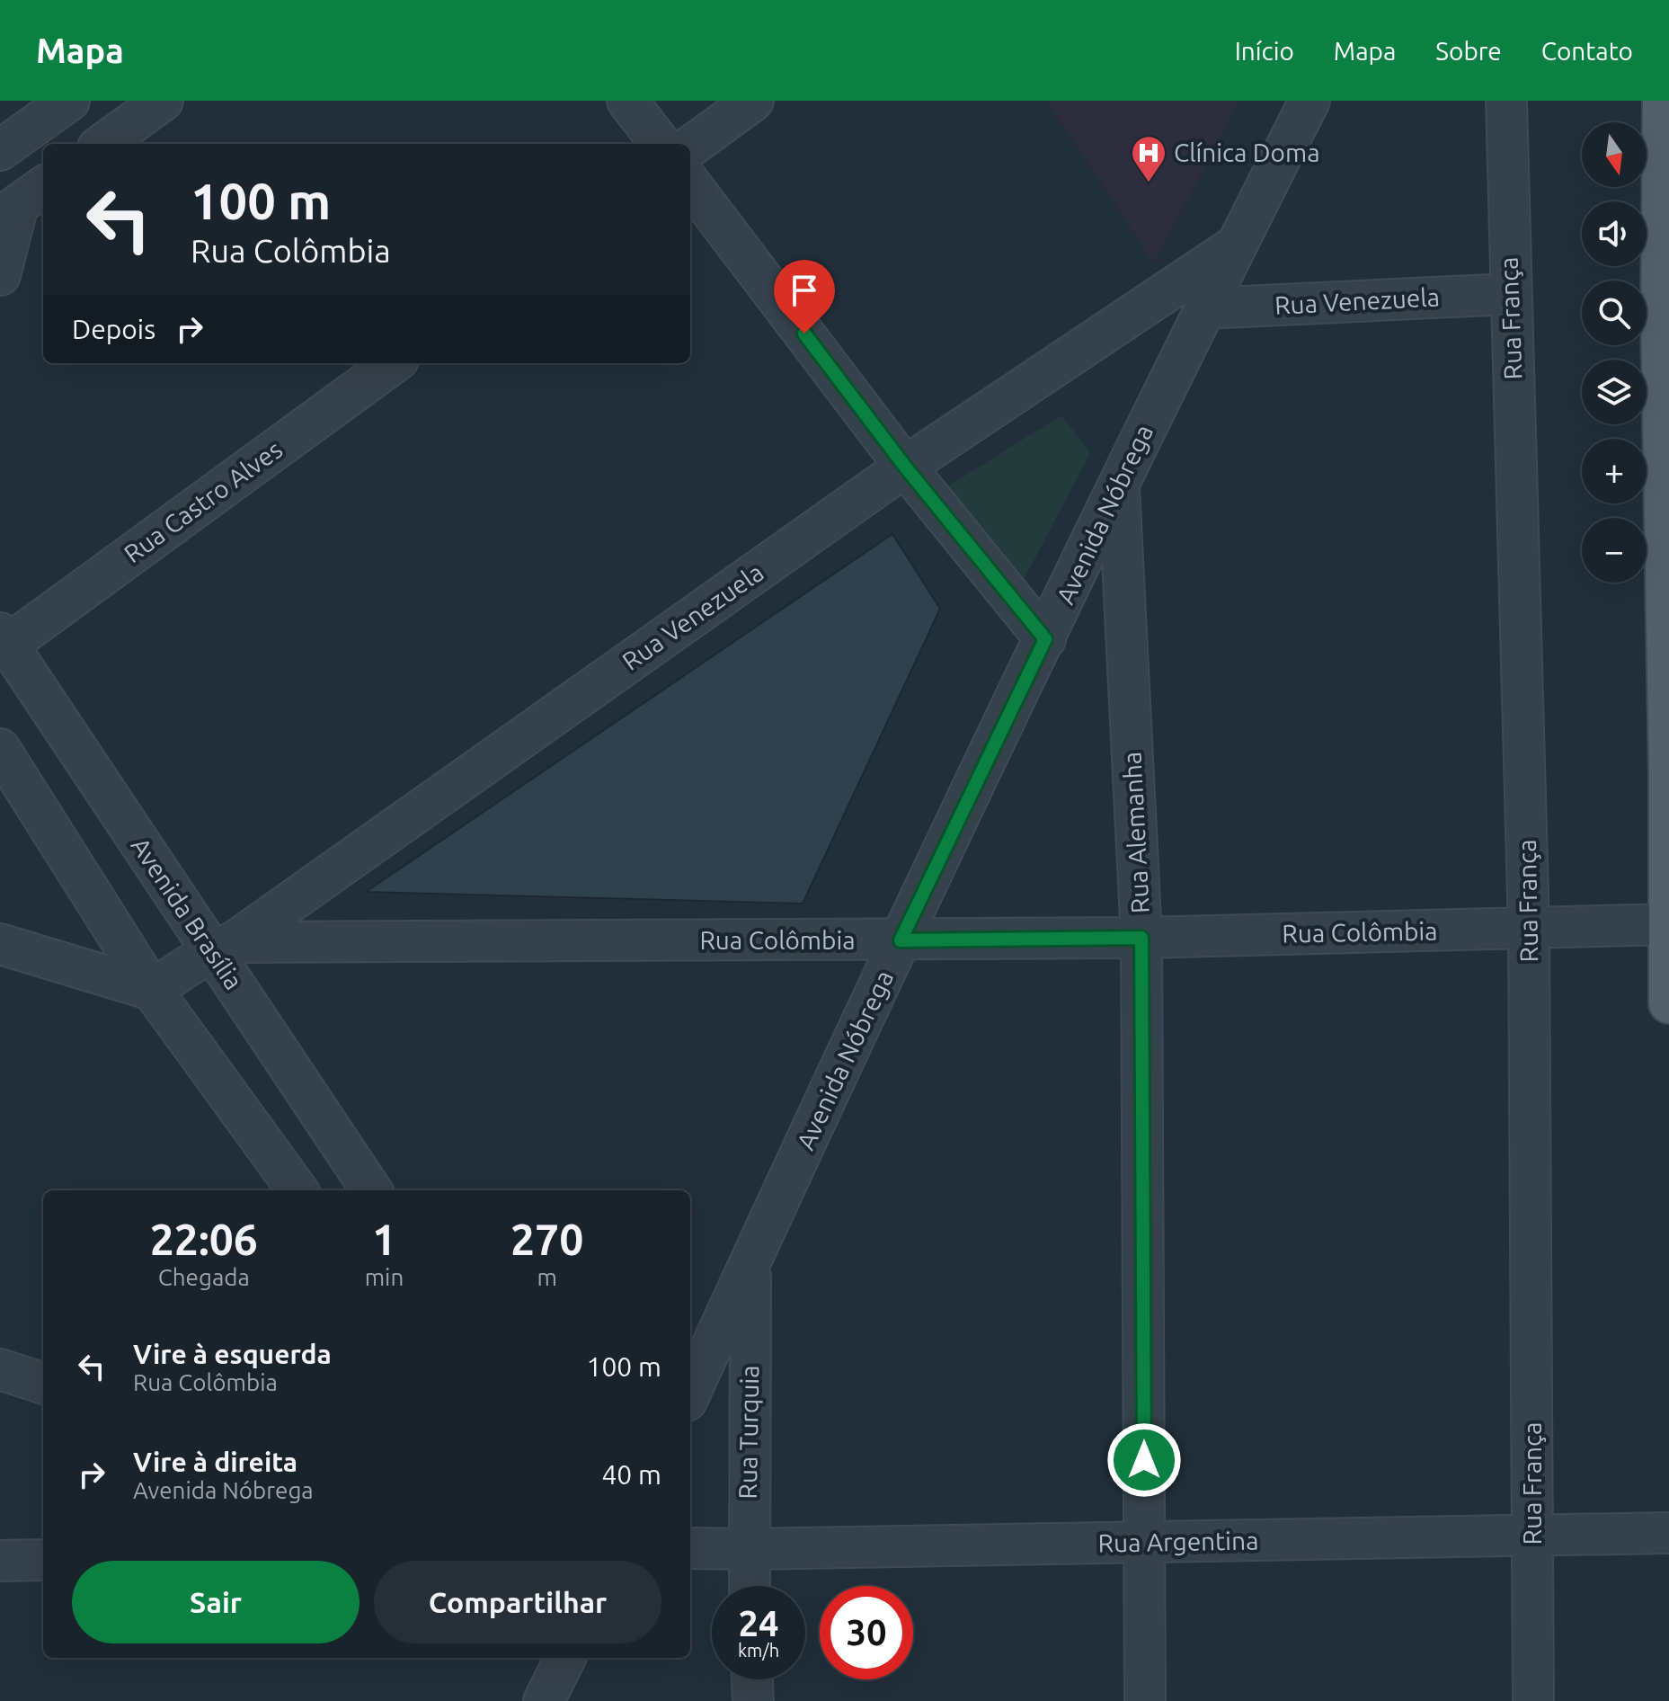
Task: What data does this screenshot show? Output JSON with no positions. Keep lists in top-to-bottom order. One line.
{"streets":{"street":["Rua Venezuela","Rua França","Rua Castro Alves","Avenida Nóbrega","Rua Alemanha","Avenida Brasília","Rua Colômbia","Rua Turquia","Rua Argentina"]},"crossings":[["Rua Venezuela","Rua França"],["Rua Venezuela","Avenida Nóbrega"],["Rua Venezuela","Avenida Brasília"],["Rua Venezuela","Rua Colômbia"],["Rua França","Rua Colômbia"],["Rua França","Rua Argentina"],["Rua Castro Alves","Avenida Brasília"],["Avenida Nóbrega","Rua Alemanha"],["Avenida Nóbrega","Rua Colômbia"],["Avenida Nóbrega","Rua Turquia"],["Rua Alemanha","Rua Colômbia"],["Rua Alemanha","Rua Argentina"],["Avenida Brasília","Rua Colômbia"],["Rua Turquia","Rua Argentina"]],"places":{"hospital":["Clínica Doma"]},"north":"bottom","page":{"header":"Mapa","nav":["Início","Mapa","Sobre","Contato"],"map_buttons":["+","−"],"turn":["100 m","Rua Colômbia"],"then":"Depois","eta":["22:06","Chegada","1","min","270","m"],"list":[{"name":"Vire à esquerda","note":"Rua Colômbia","value":"100 m"},{"name":"Vire à direita","note":"Avenida Nóbrega","value":"40 m"}],"buttons":["Sair","Compartilhar"],"speed":"24 km/h","limit":"30"}}
